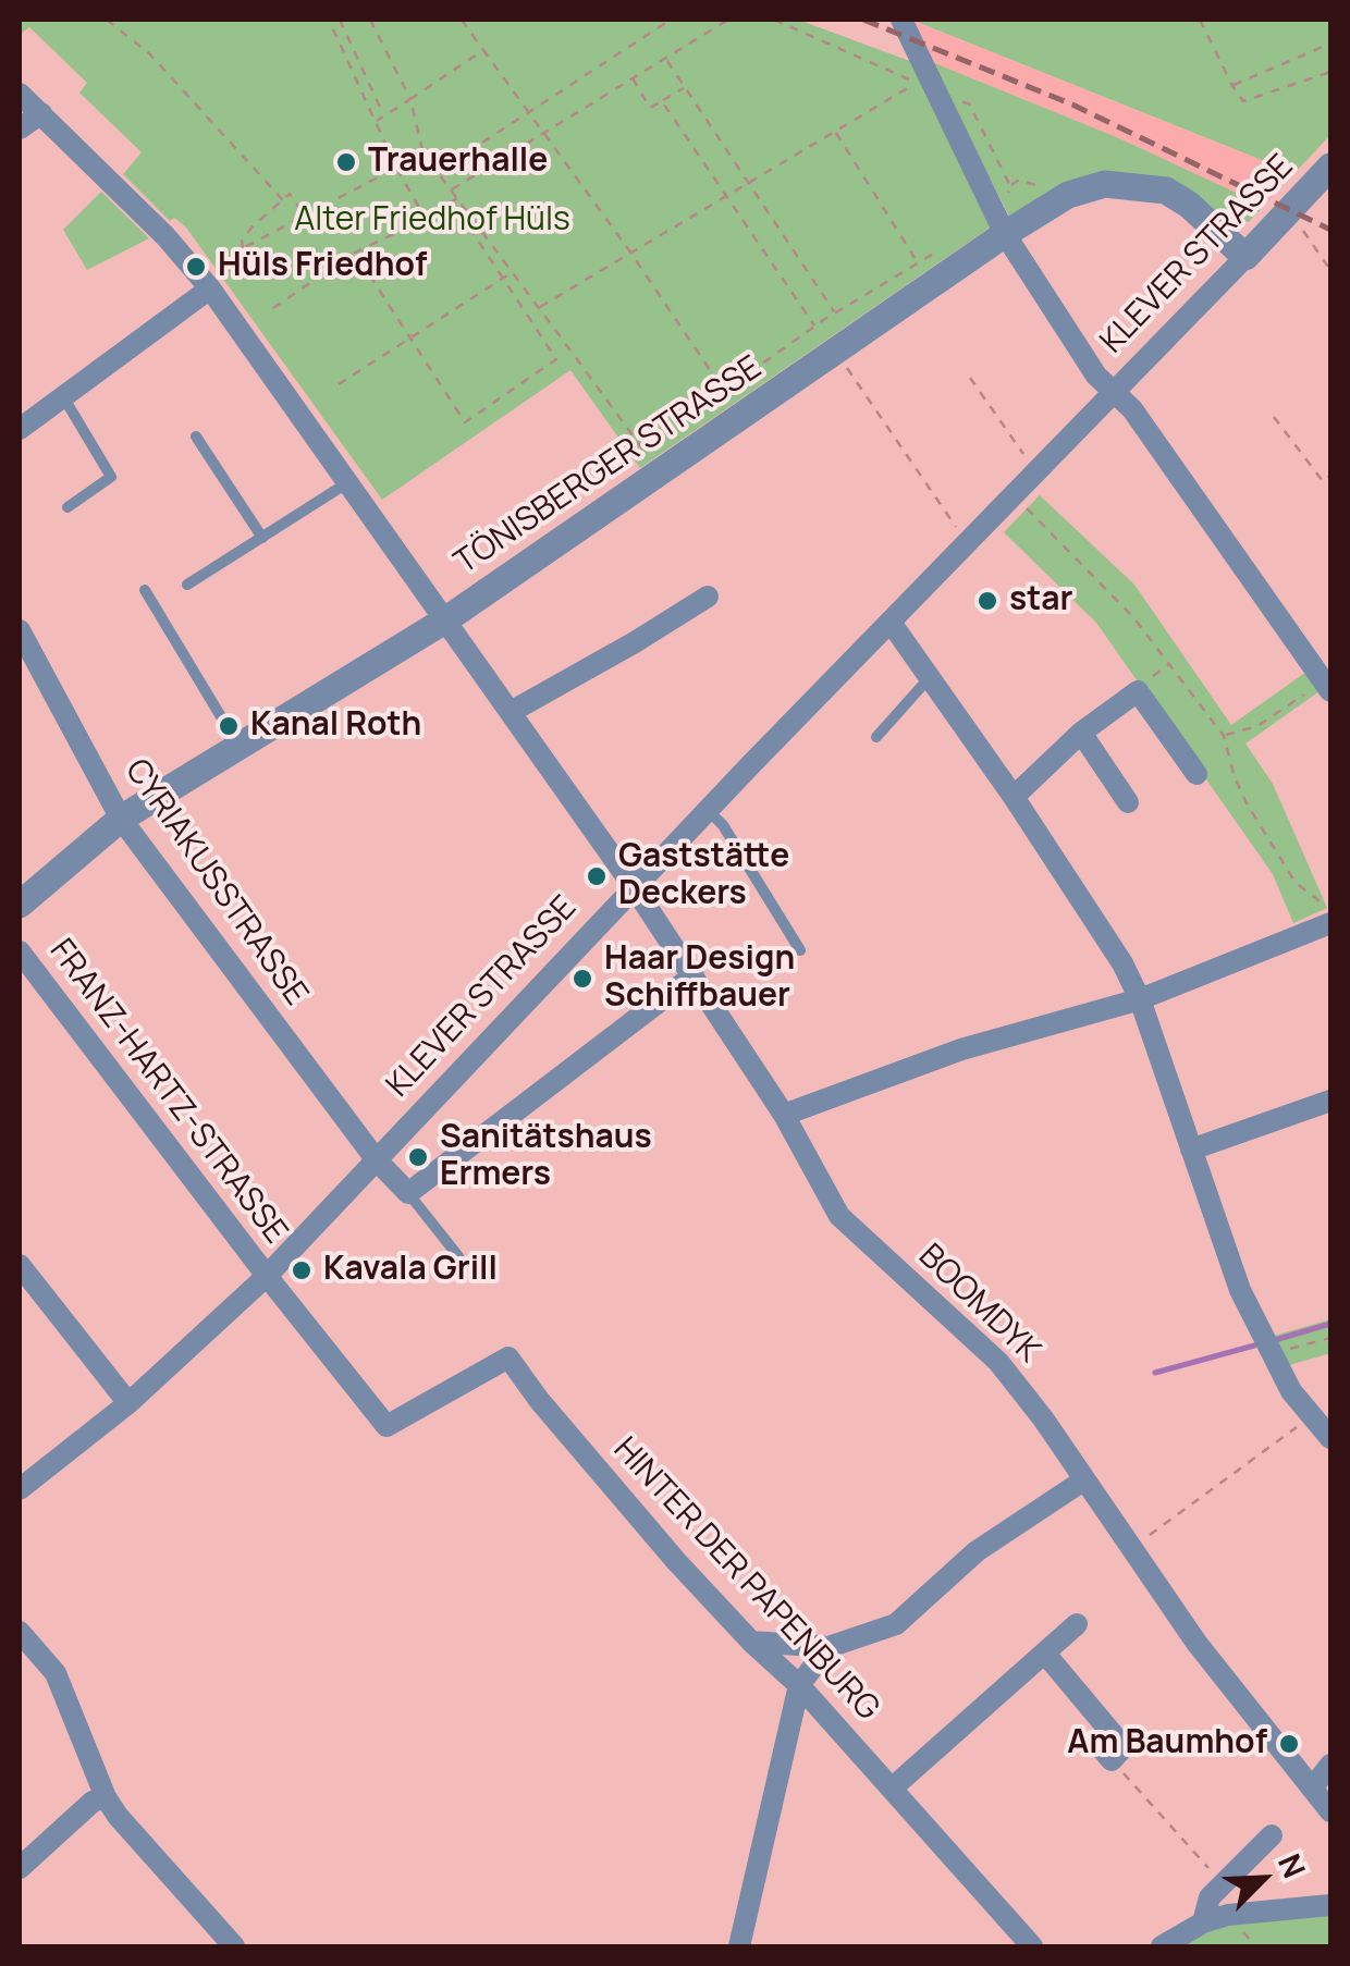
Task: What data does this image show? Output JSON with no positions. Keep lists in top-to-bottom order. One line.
{"streets":{"street":["KLEVER STRASSE","TÖNISBERGER STRASSE","CYRIAKUSSTRASSE","FRANZ-HARTZ-STRASSE","BOOMDYK","HINTER DER PAPENBURG"]},"crossings":[["KLEVER STRASSE","TÖNISBERGER STRASSE"],["KLEVER STRASSE","CYRIAKUSSTRASSE"],["KLEVER STRASSE","FRANZ-HARTZ-STRASSE"],["KLEVER STRASSE","BOOMDYK"],["TÖNISBERGER STRASSE","CYRIAKUSSTRASSE"],["TÖNISBERGER STRASSE","BOOMDYK"],["FRANZ-HARTZ-STRASSE","HINTER DER PAPENBURG"]],"parks":["Alter Friedhof Hüls"],"places":["Trauerhalle","Hüls Friedhof","star","Kanal Roth","Gaststätte Deckers","Haar Design Schiffbauer","Sanitätshaus Ermers","Kavala Grill","Am Baumhof"],"north":"top right"}
